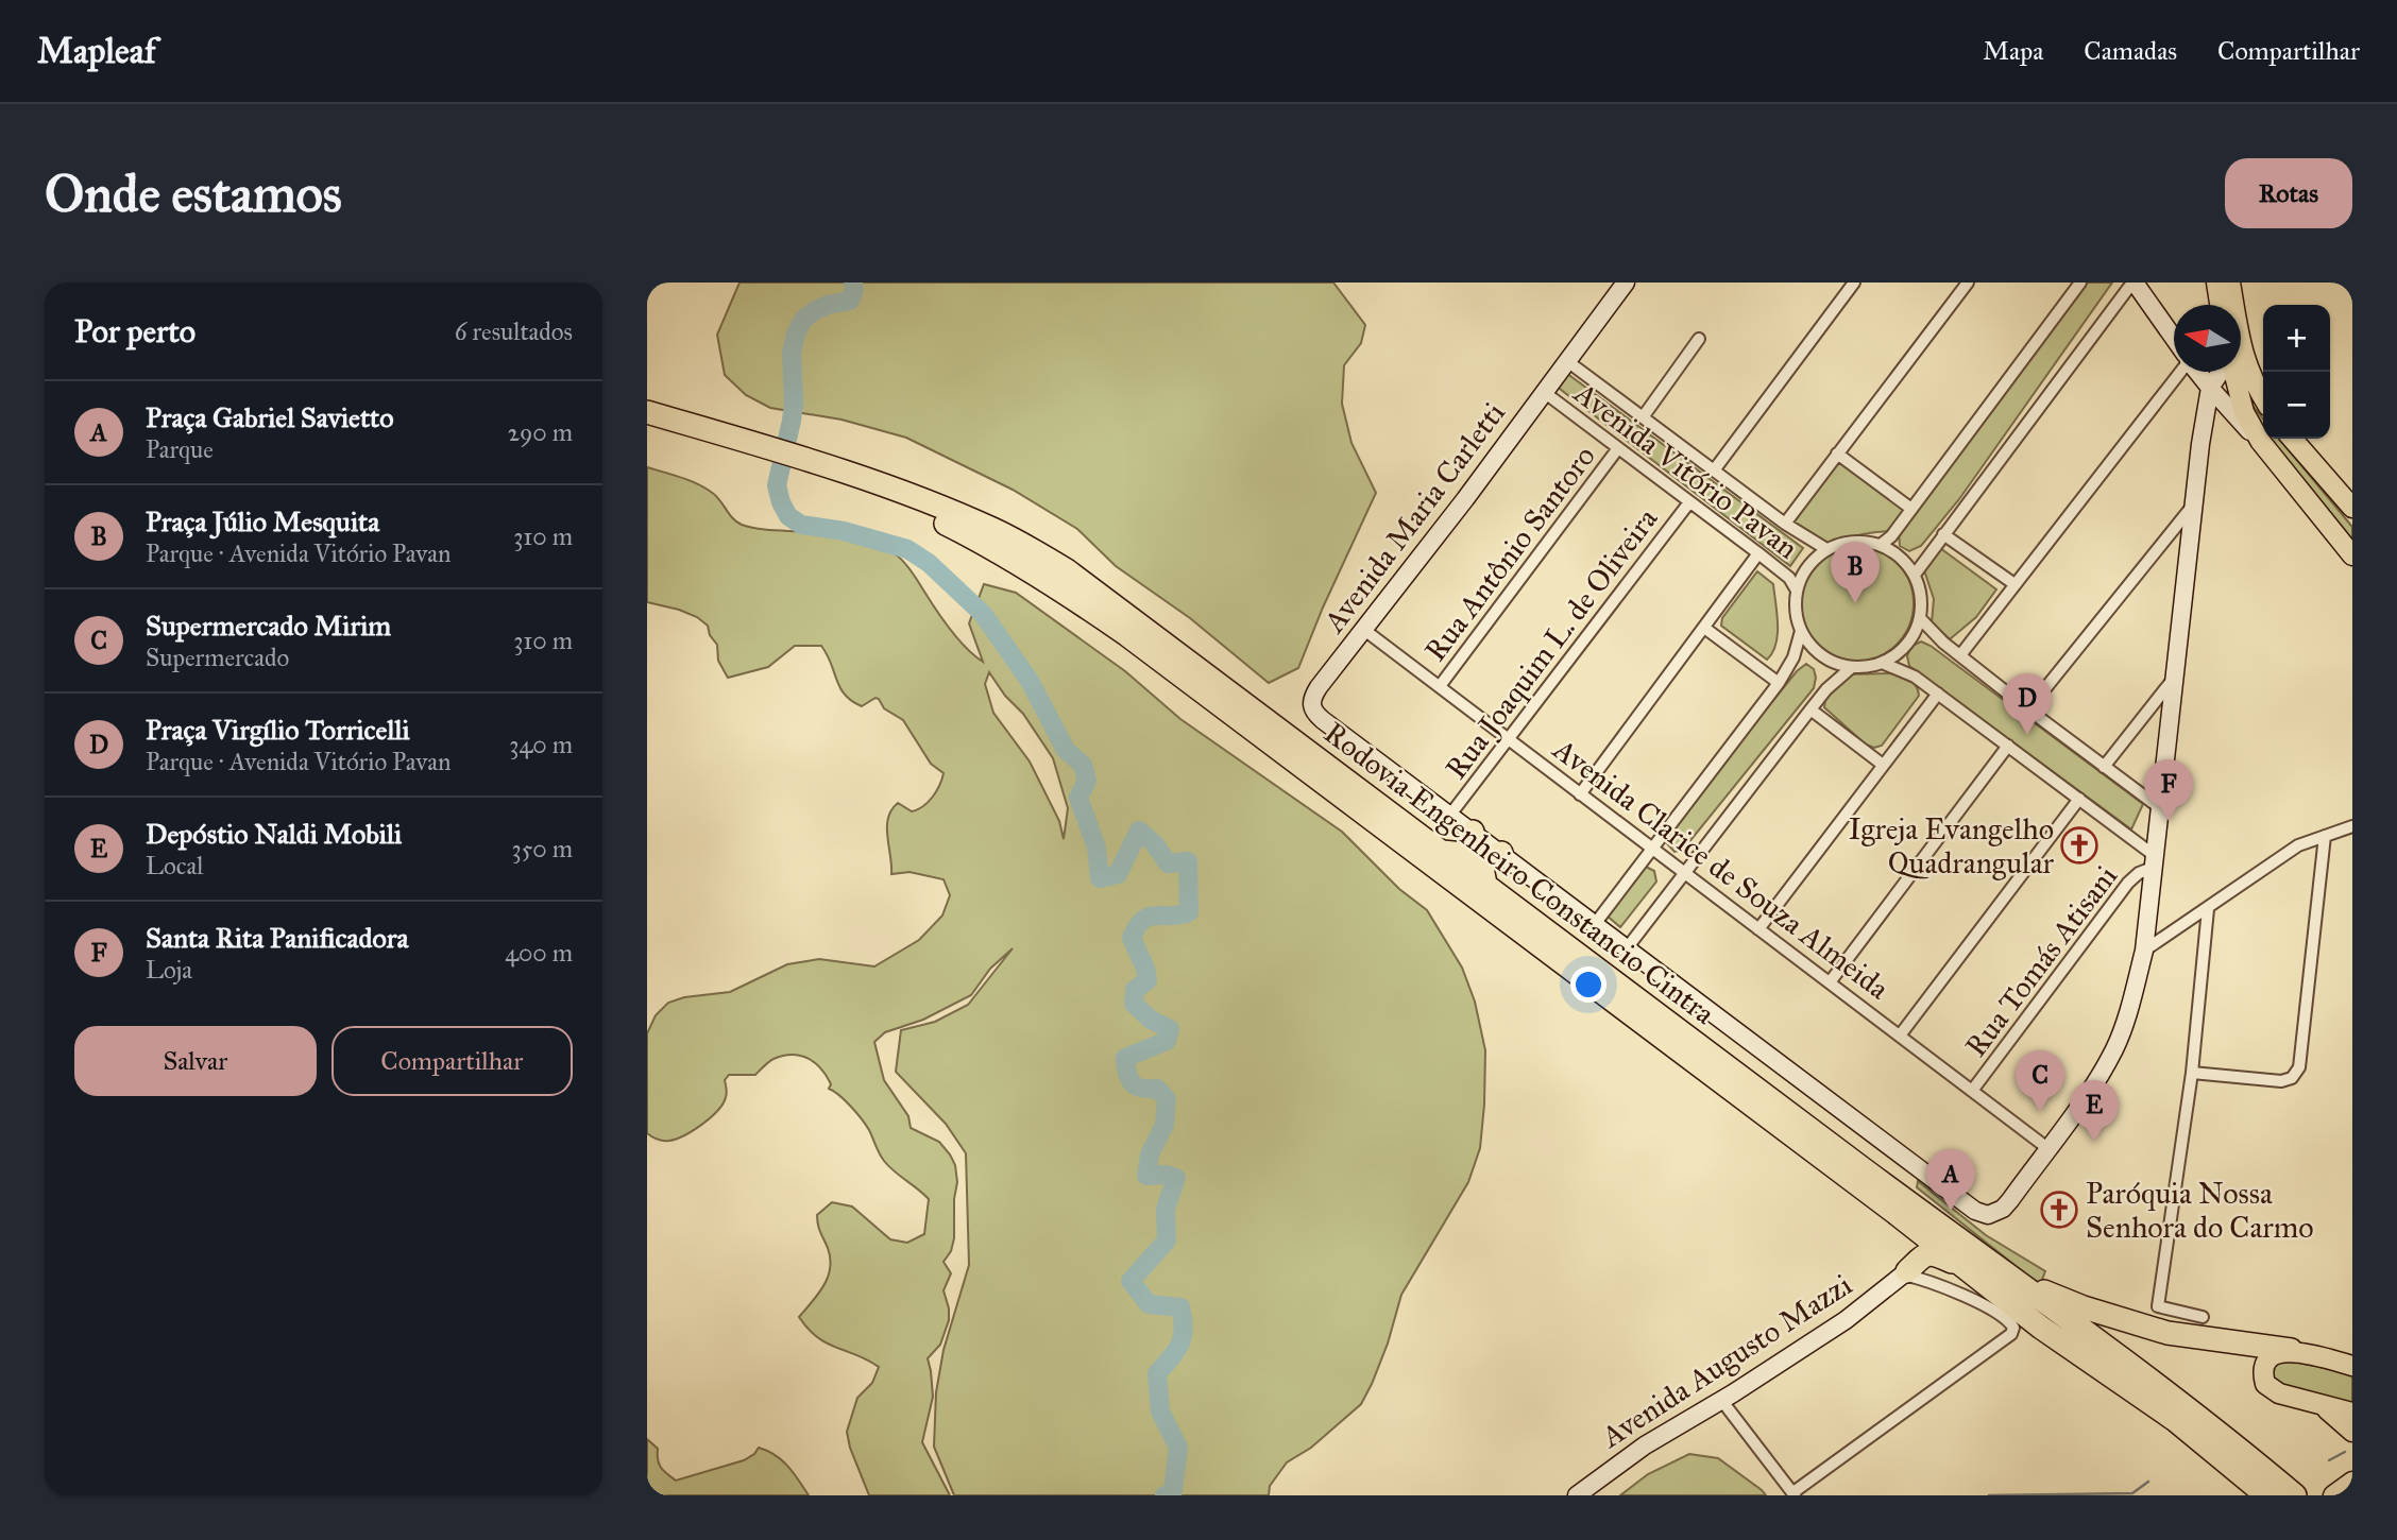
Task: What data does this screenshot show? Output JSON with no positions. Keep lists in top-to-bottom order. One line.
{"streets":{"highway":["Rodovia Engenheiro Constancio Cintra"],"street":["Avenida Vitório Pavan","Avenida Maria Carletti","Rua Antônio Santoro","Rua Joaquim L. de Oliveira","Avenida Clarice de Souza Almeida","Rua Tomás Atisani","Avenida Augusto Mazzi"]},"crossings":[["Avenida Vitório Pavan","Avenida Maria Carletti"],["Avenida Vitório Pavan","Rua Antônio Santoro"],["Avenida Vitório Pavan","Rua Joaquim L. de Oliveira"],["Avenida Maria Carletti","Rua Joaquim L. de Oliveira"],["Avenida Maria Carletti","Avenida Clarice de Souza Almeida"],["Rua Antônio Santoro","Avenida Clarice de Souza Almeida"],["Rua Joaquim L. de Oliveira","Avenida Clarice de Souza Almeida"],["Avenida Clarice de Souza Almeida","Rua Tomás Atisani"]],"places":{"church":["Igreja Evangelho Quadrangular","Paróquia Nossa Senhora do Carmo"]},"north":"left","page":{"header":"Mapleaf","nav":["Mapa","Camadas","Compartilhar"],"buttons":["Rotas",["Salvar","Compartilhar"]],"title":"Onde estamos","heading":["Por perto","6 resultados"],"map_buttons":["+","−"],"list":[{"mark":"A","name":"Praça Gabriel Savietto","note":"Parque","value":"290 m"},{"mark":"B","name":"Praça Júlio Mesquita","note":"Parque · Avenida Vitório Pavan","value":"310 m"},{"mark":"C","name":"Supermercado Mirim","note":"Supermercado","value":"310 m"},{"mark":"D","name":"Praça Virgílio Torricelli","note":"Parque · Avenida Vitório Pavan","value":"340 m"},{"mark":"E","name":"Depóstio Naldi Mobili","note":"Local","value":"350 m"},{"mark":"F","name":"Santa Rita Panificadora","note":"Loja","value":"400 m"}],"pins":["B","D","F","C","E","A"]}}
